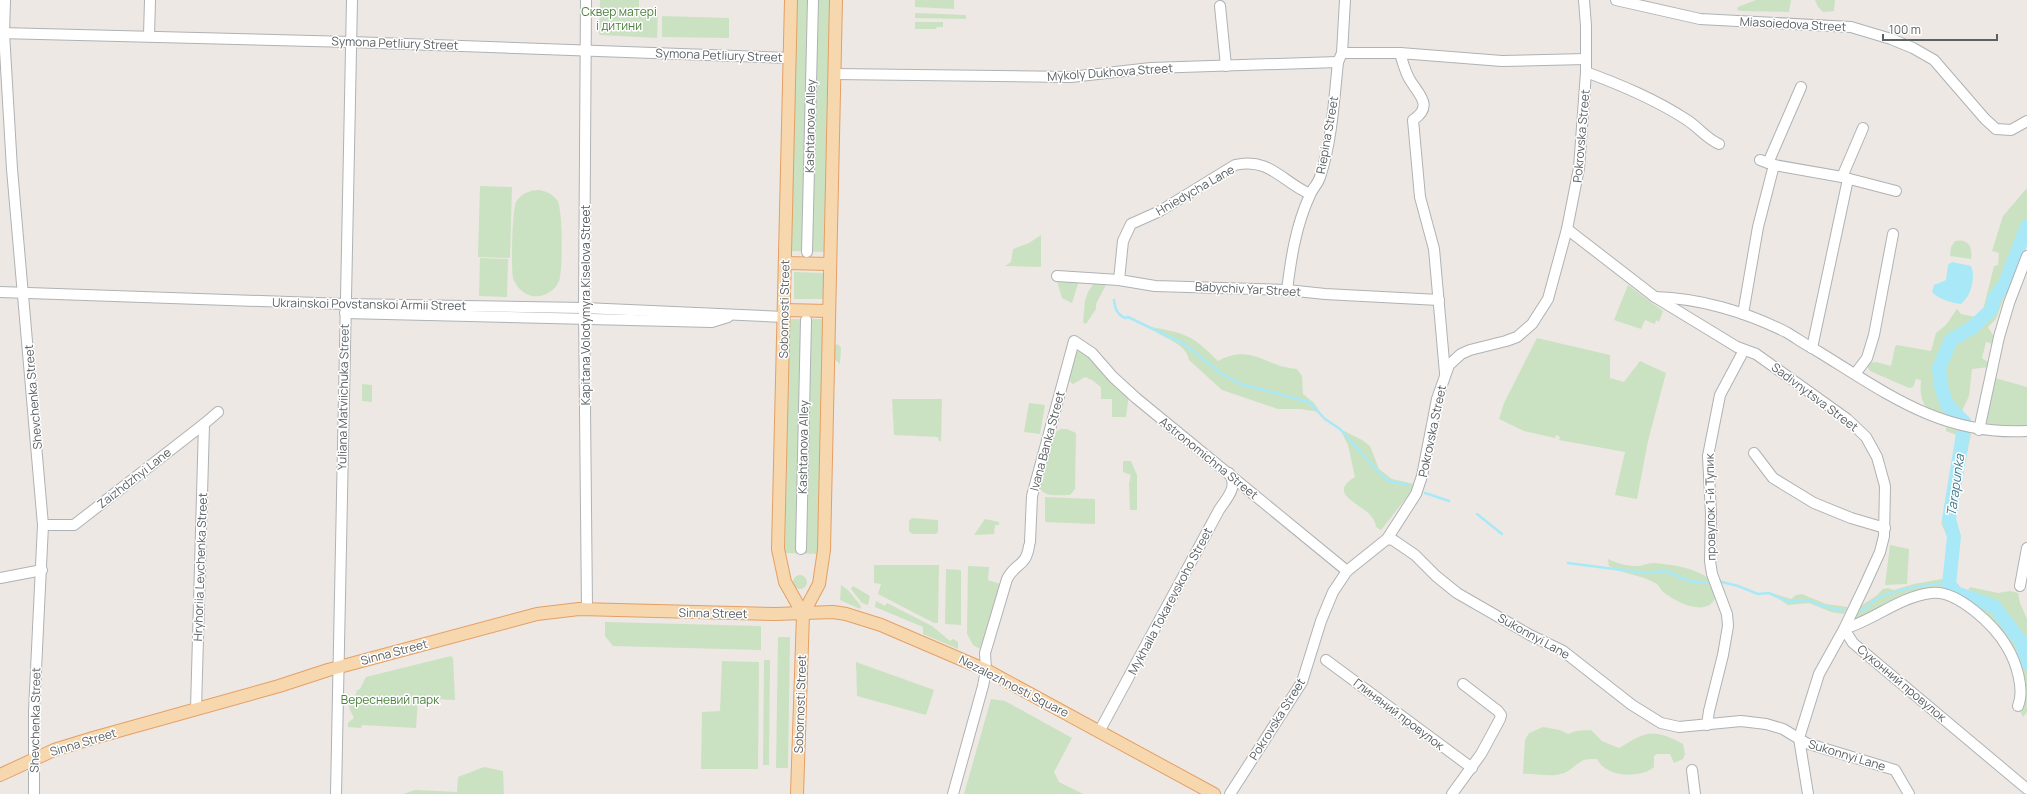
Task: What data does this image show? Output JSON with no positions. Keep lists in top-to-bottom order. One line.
{"streets":{"main road":["Sobornosti Street","Sinna Street","Nezalezhnosti Square"],"street":["Miasoiedova Street","Symona Petliury Street","Mykoly Dukhova Street","Kashtanova Alley","Riepina Street","Pokrovska Street","Hniedycha Lane","Babychiv Yar Street","Ukrainskoi Povstanskoi Armii Street","Kapitana Volodymyra Kiselova Street","Shevchenka Street","Yuliana Matviichuka Street","Sadivnytsva Street","Ivana Banka Street","Astronomichna Street","Zaizhdzhyi Lane","провулок 1-й Тупик","Hryhoriia Levchenka Street","Mykhaila Tokarevskoho Street","Sukonnyi Lane","Суконний провулок","Глиняний провулок"]},"crossings":[["Symona Petliury Street","Kapitana Volodymyra Kiselova Street"],["Symona Petliury Street","Sobornosti Street"],["Symona Petliury Street","Shevchenka Street"],["Symona Petliury Street","Yuliana Matviichuka Street"],["Mykoly Dukhova Street","Riepina Street"],["Mykoly Dukhova Street","Pokrovska Street"],["Mykoly Dukhova Street","Sobornosti Street"],["Riepina Street","Hniedycha Lane"],["Riepina Street","Babychiv Yar Street"],["Pokrovska Street","Sadivnytsva Street"],["Pokrovska Street","Astronomichna Street"],["Pokrovska Street","Sukonnyi Lane"],["Hniedycha Lane","Babychiv Yar Street"],["Ukrainskoi Povstanskoi Armii Street","Kapitana Volodymyra Kiselova Street"],["Ukrainskoi Povstanskoi Armii Street","Sobornosti Street"],["Ukrainskoi Povstanskoi Armii Street","Shevchenka Street"],["Ukrainskoi Povstanskoi Armii Street","Yuliana Matviichuka Street"],["Kapitana Volodymyra Kiselova Street","Sinna Street"],["Sobornosti Street","Sinna Street"],["Sobornosti Street","Nezalezhnosti Square"],["Shevchenka Street","Zaizhdzhyi Lane"],["Shevchenka Street","Sinna Street"],["Yuliana Matviichuka Street","Sinna Street"],["Sadivnytsva Street","провулок 1-й Тупик"],["Sadivnytsva Street","Sukonnyi Lane"],["Sadivnytsva Street","Суконний провулок"],["Ivana Banka Street","Astronomichna Street"],["Ivana Banka Street","Nezalezhnosti Square"],["Zaizhdzhyi Lane","Hryhoriia Levchenka Street"],["провулок 1-й Тупик","Sukonnyi Lane"],["Hryhoriia Levchenka Street","Sinna Street"],["Mykhaila Tokarevskoho Street","Nezalezhnosti Square"],["Sinna Street","Nezalezhnosti Square"]],"water":["Tarapunka"],"parks":["Сквер матері і дитини","Вересневий парк"],"scale_bar":"100 m"}
